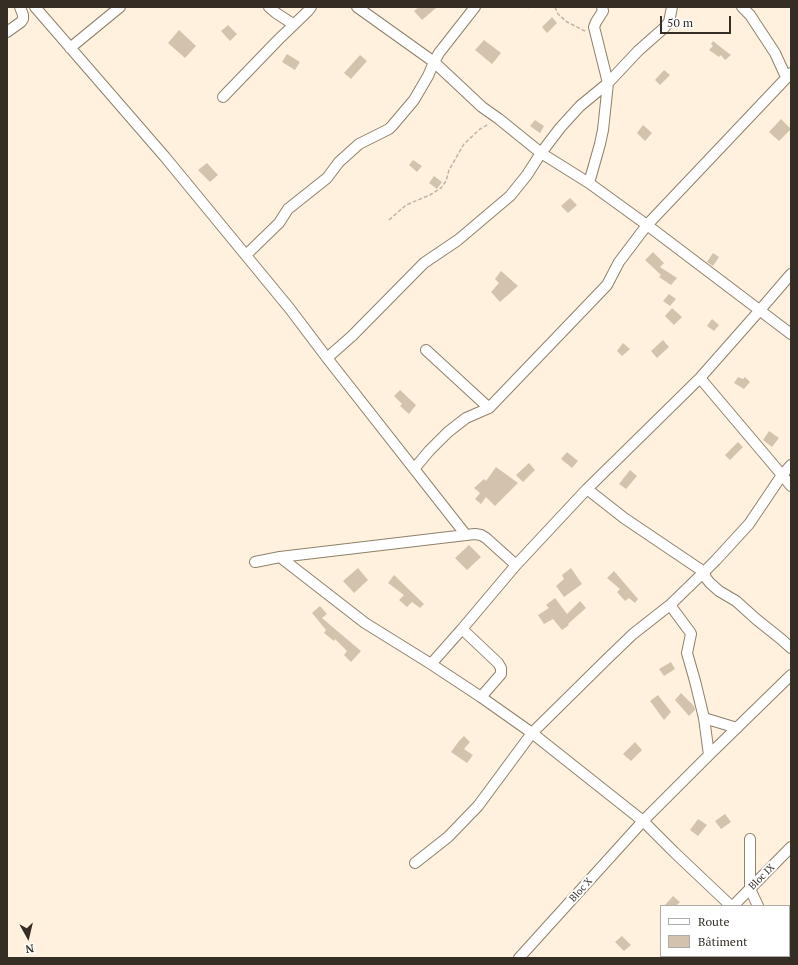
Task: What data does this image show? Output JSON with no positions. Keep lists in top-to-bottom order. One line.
{"streets":{"street":["Bloc IX","Bloc X"]},"legend":["Route","Bâtiment"],"scale_bar":"50 m","north":"bottom"}
